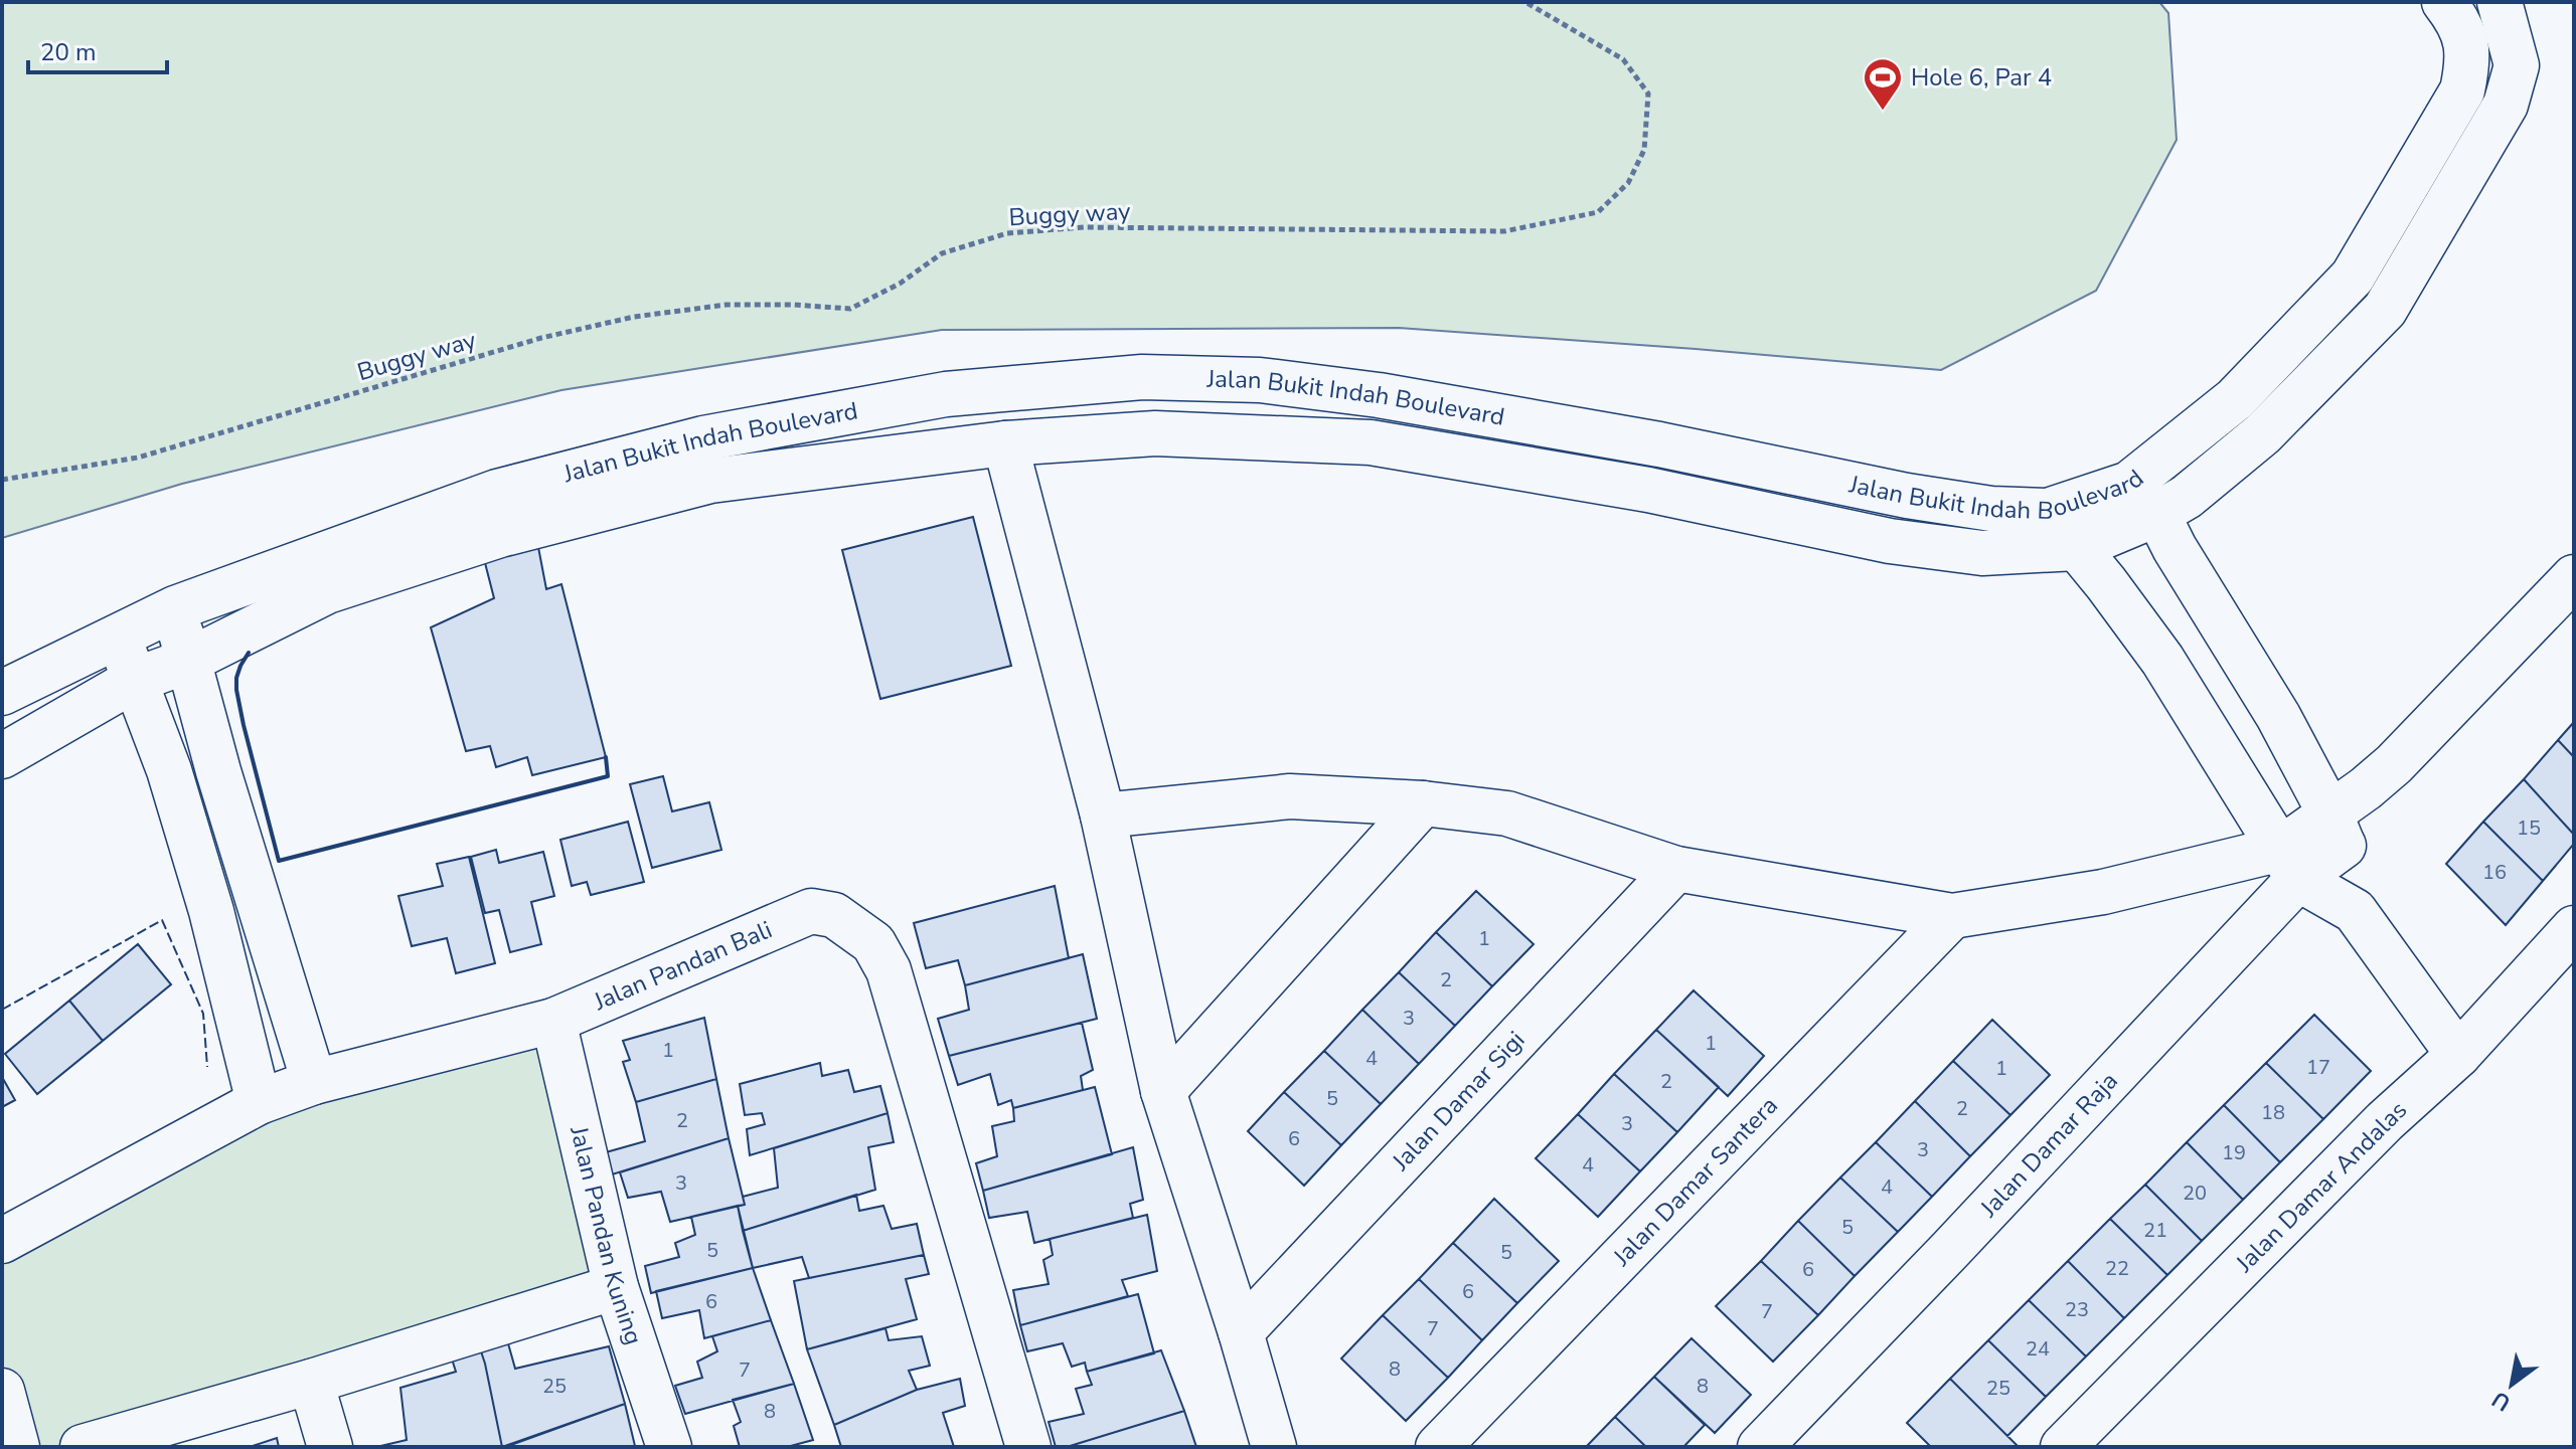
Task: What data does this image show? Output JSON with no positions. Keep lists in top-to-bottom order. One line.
{"streets":{"street":["Jalan Bukit Indah Boulevard","Jalan Pandan Bali","Jalan Damar Sigi","Jalan Damar Raja","Jalan Damar Santera","Jalan Damar Andalas","Jalan Pandan Kuning"],"path":["Buggy way"]},"crossings":[["Jalan Pandan Bali","Jalan Pandan Kuning"]],"places":{"sports":["Hole 6, Par 4"]},"house_numbers":["15","16","1","2","3","1","1","4","17","1","2","5","2","18","2","3","6","3","19","4","3","4","20","5","21","5","5","22","6","6","6","23","7","7","24","8","7","25","8","25","8"],"scale_bar":"20 m","north":"bottom left"}
